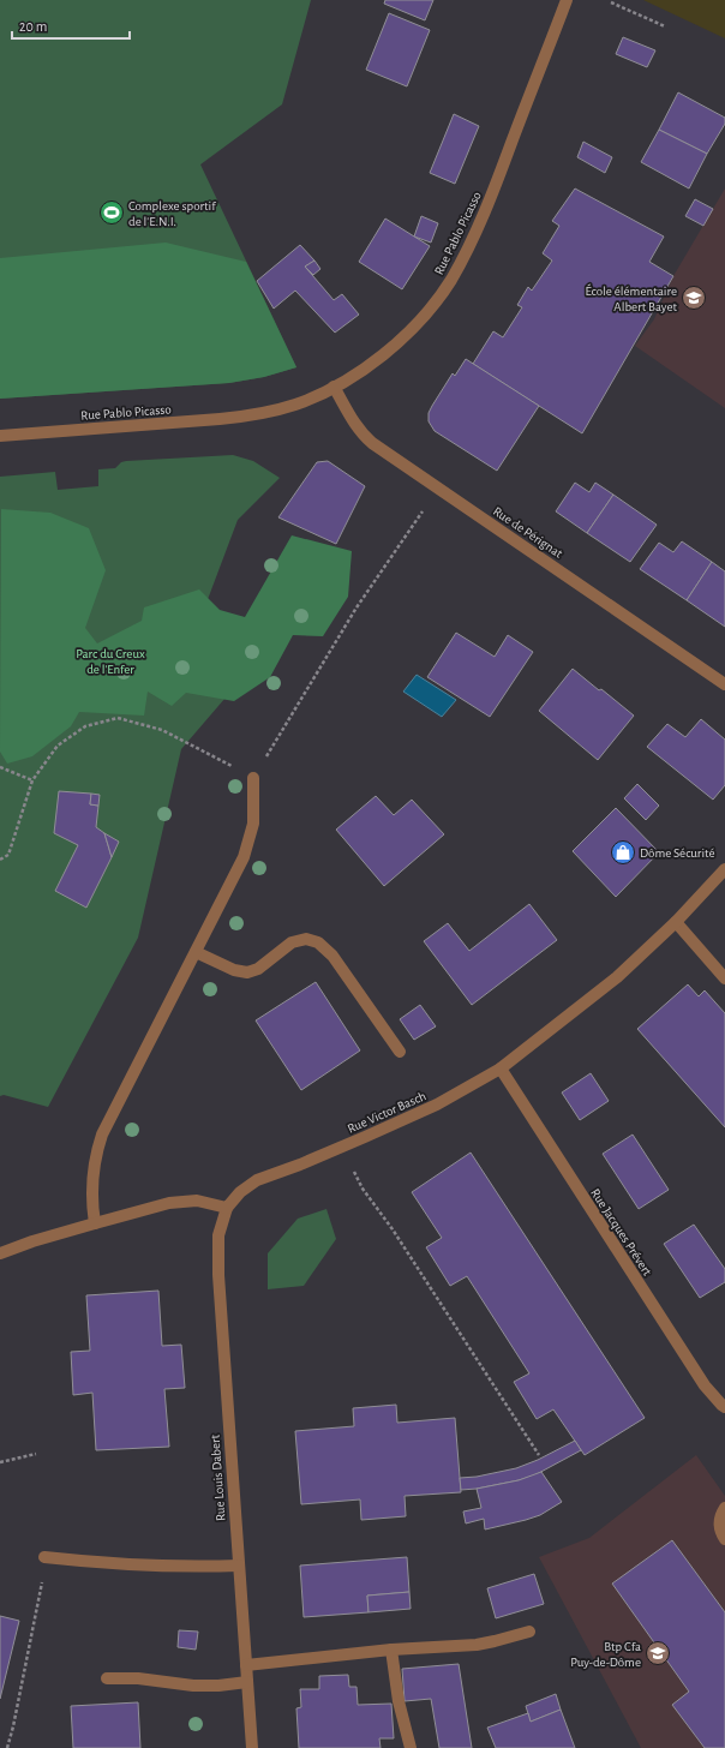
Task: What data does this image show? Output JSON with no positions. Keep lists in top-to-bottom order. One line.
{"streets":{"street":["Rue Pablo Picasso","Rue de Pérignat","Rue Victor Basch","Rue Jacques Prévert","Rue Louis Dabert"]},"crossings":[["Rue Pablo Picasso","Rue de Pérignat"],["Rue Victor Basch","Rue Jacques Prévert"],["Rue Victor Basch","Rue Louis Dabert"]],"parks":["Parc du Creux de l'Enfer"],"places":{"sports":["Complexe sportif de l'E.N.I."],"school or university":["École élémentaire Albert Bayet","Btp Cfa Puy-de-Dôme"],"shop":["Dôme Sécurité"]},"scale_bar":"20 m"}
